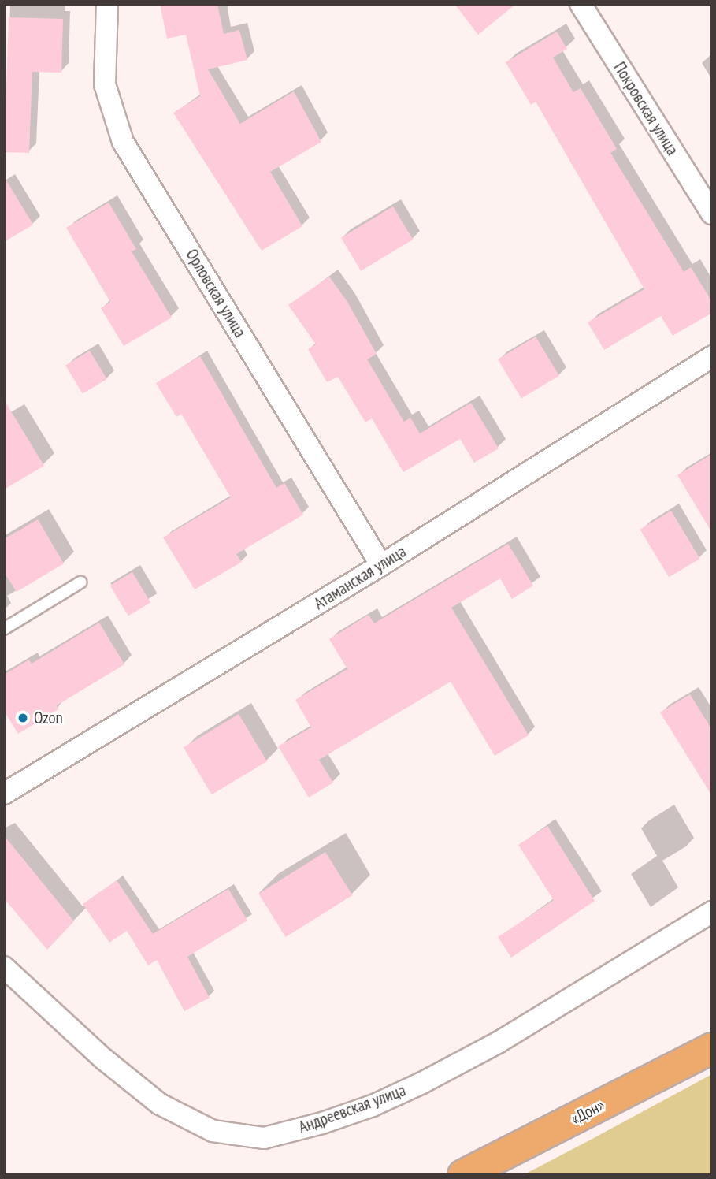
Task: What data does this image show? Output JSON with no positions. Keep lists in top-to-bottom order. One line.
{"streets":{"highway":["«Дон»"],"street":["Покровская улица","Орловская улица","Атаманская улица","Андреевская улица"]},"crossings":[["Орловская улица","Атаманская улица"]],"places":["Ozon"]}
